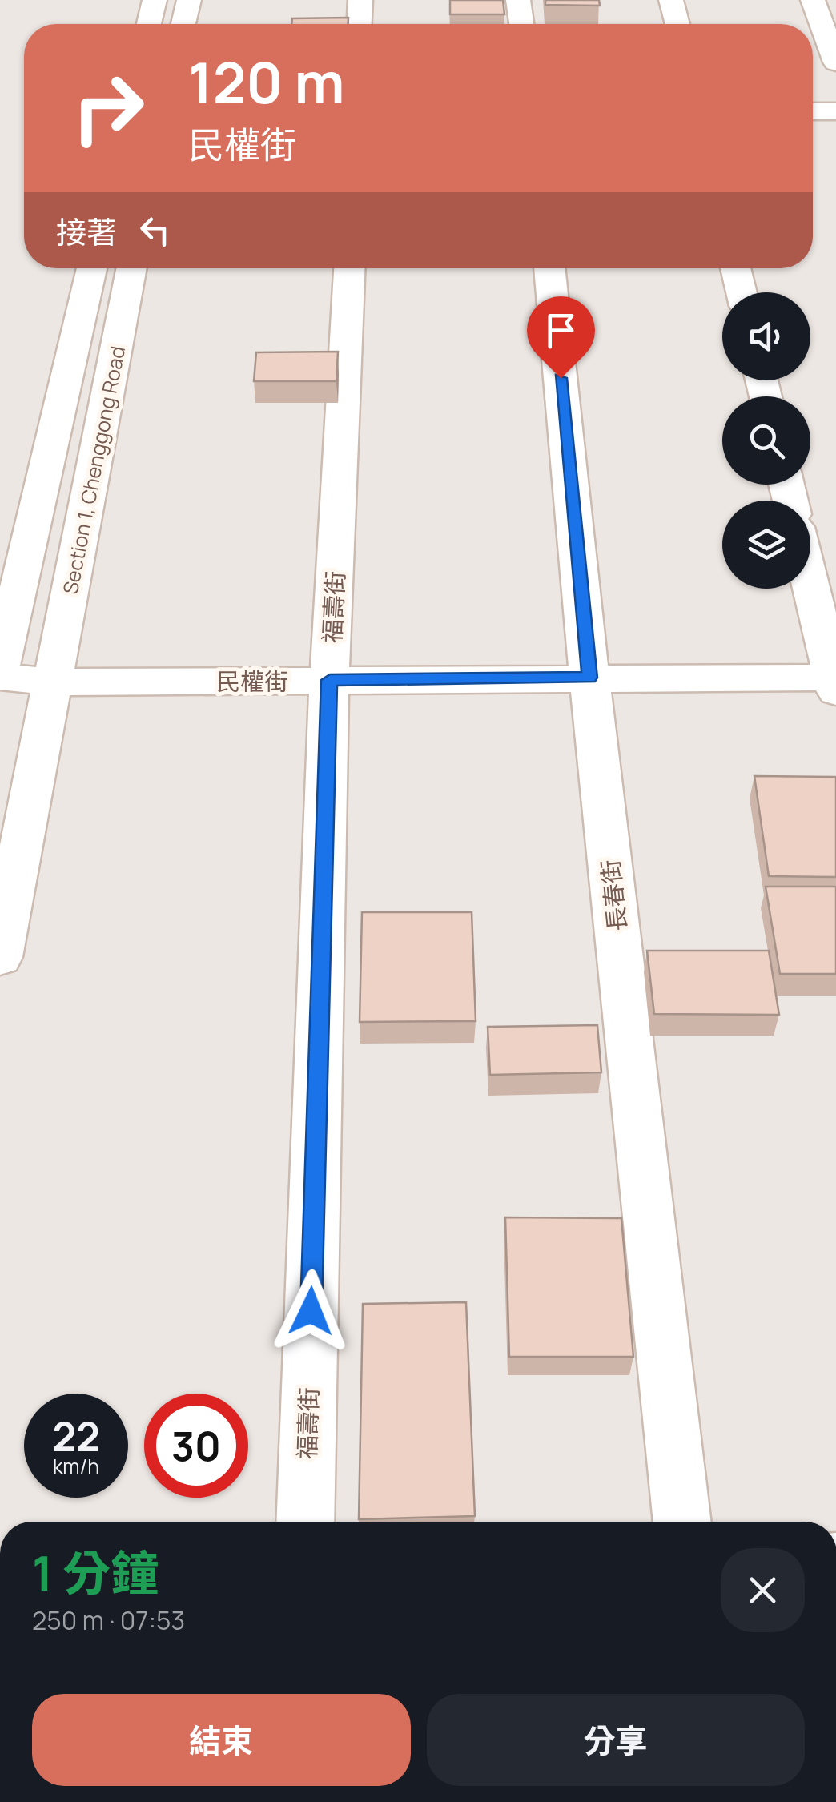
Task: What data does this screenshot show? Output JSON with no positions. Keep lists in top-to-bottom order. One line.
{"streets":{"street":["Section 1, Chenggong Road","福壽街","民權街","長春街"]},"crossings":[["Section 1, Chenggong Road","民權街"],["福壽街","民權街"],["民權街","長春街"]],"page":{"turn":["120 m","民權街"],"then":"接著","speed":"22 km/h","limit":"30","heading":["1 分鐘","250 m · 07:53"],"buttons":["結束","分享"]}}
